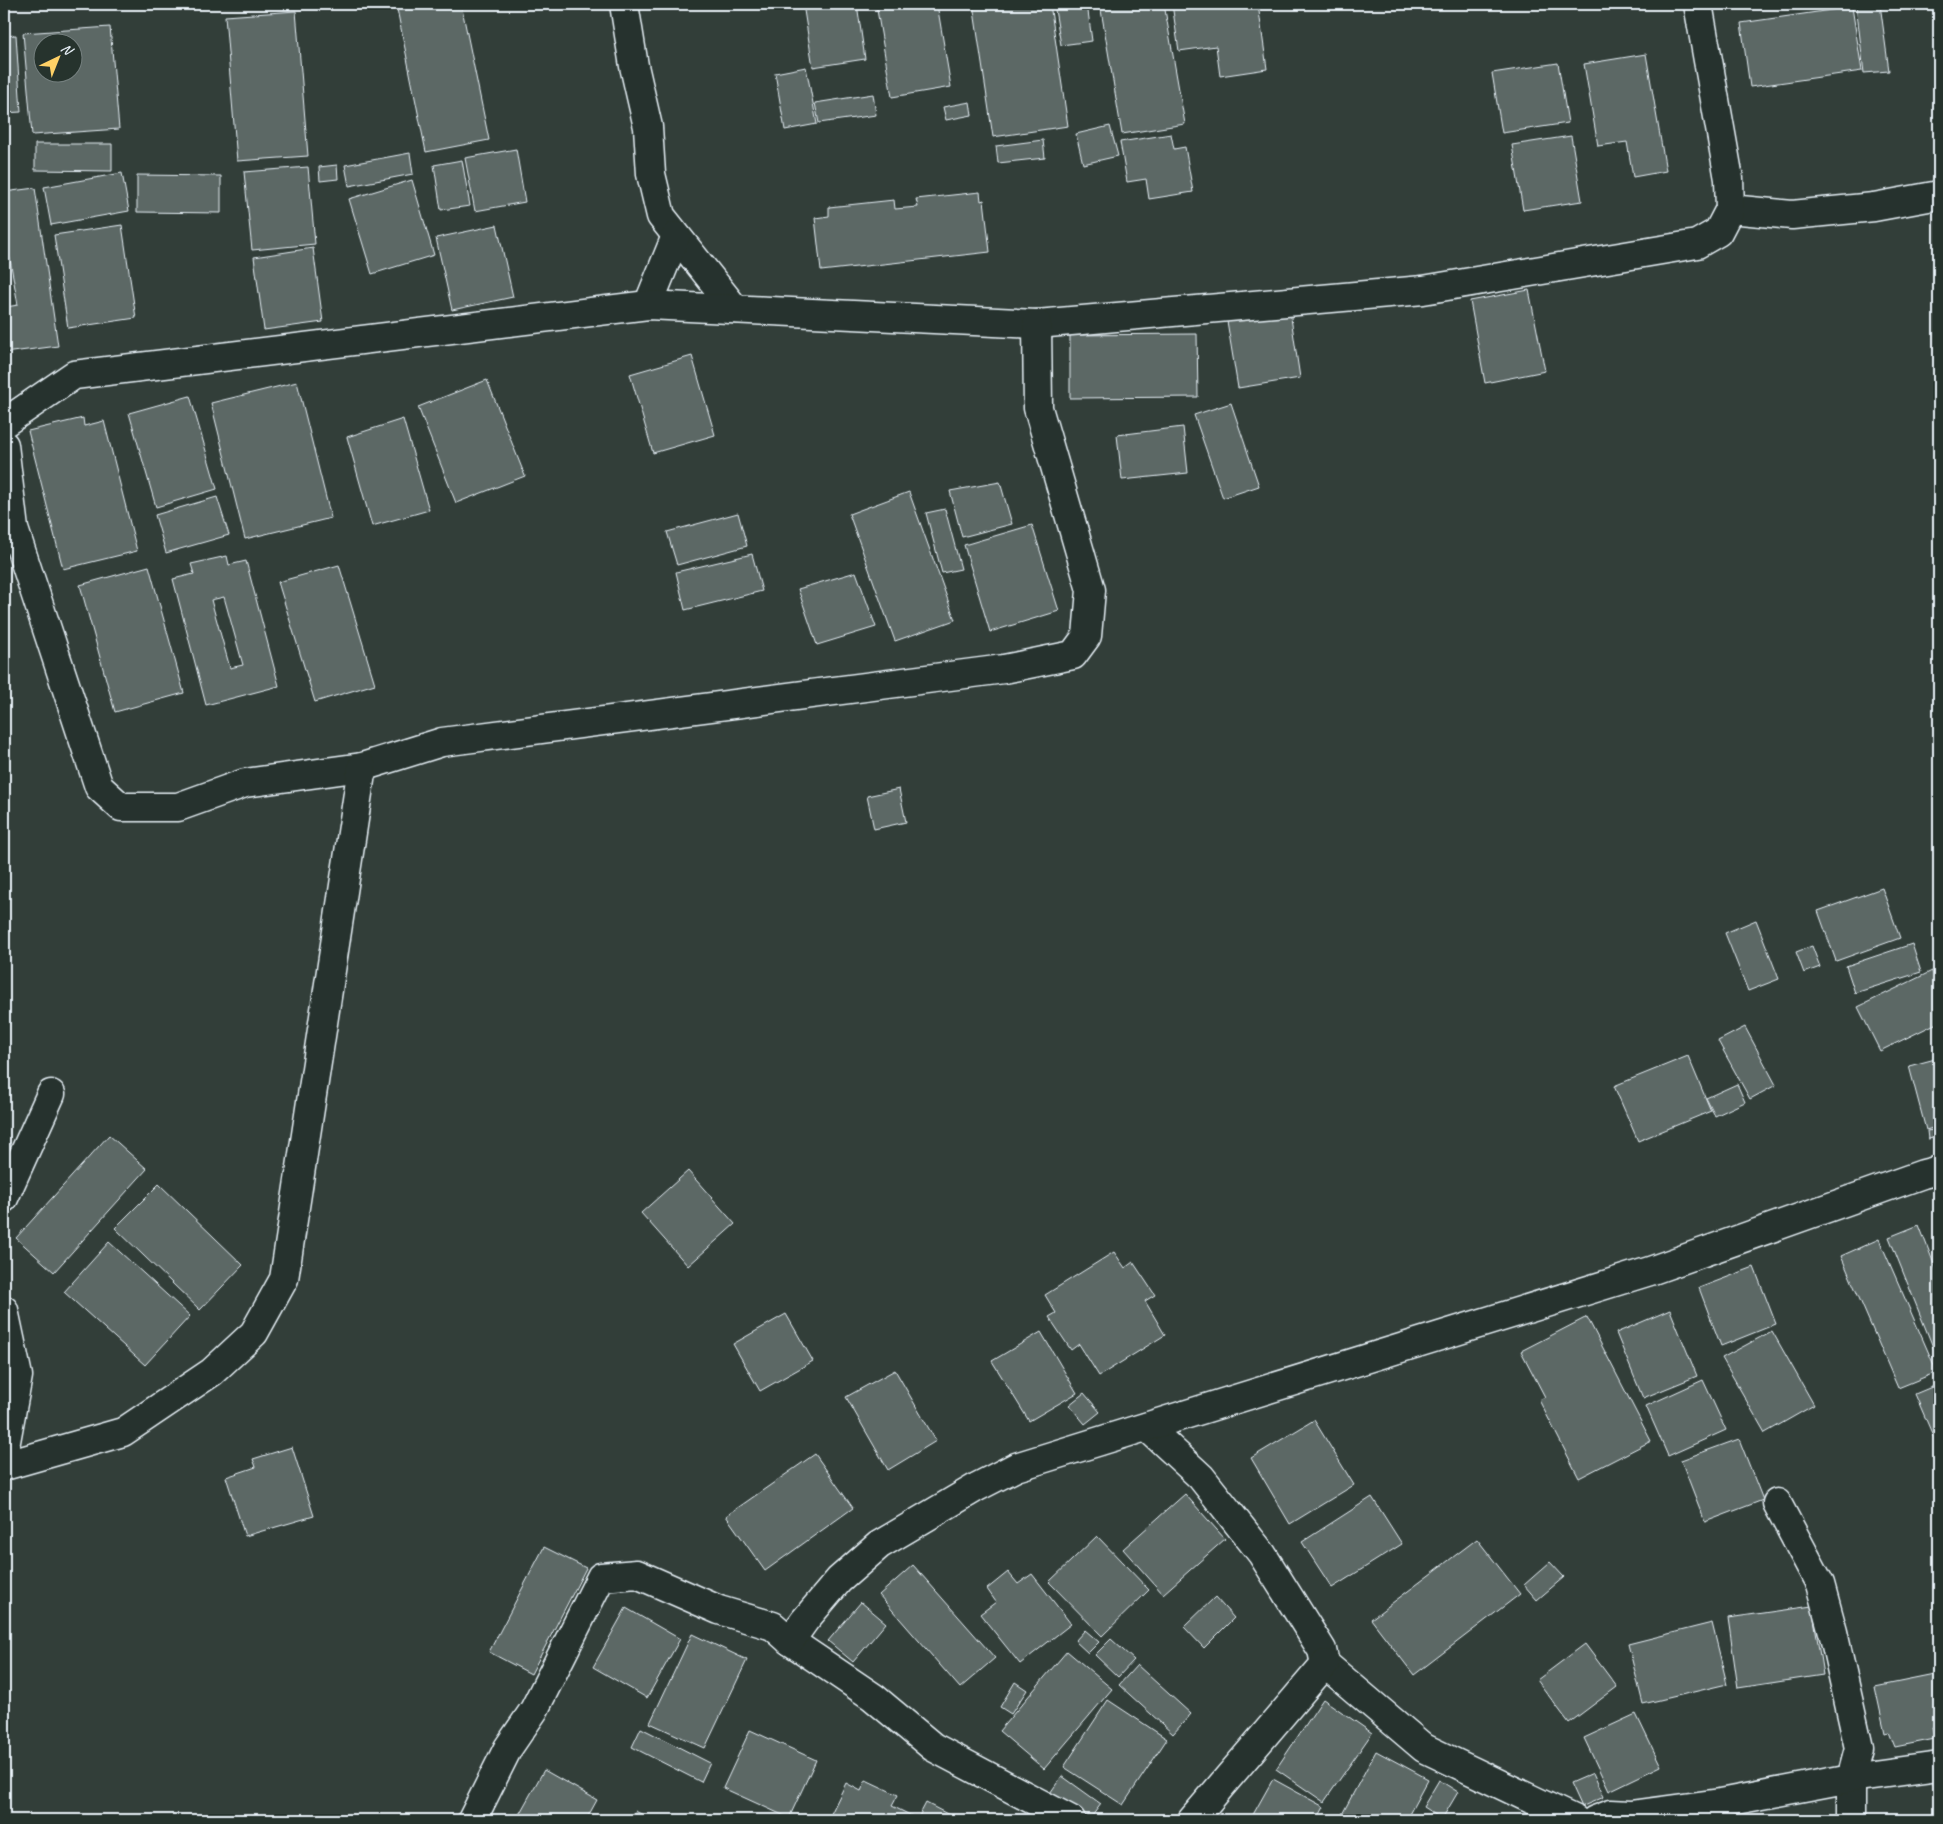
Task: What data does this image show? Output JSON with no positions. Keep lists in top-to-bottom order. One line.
{"north":"top right"}
